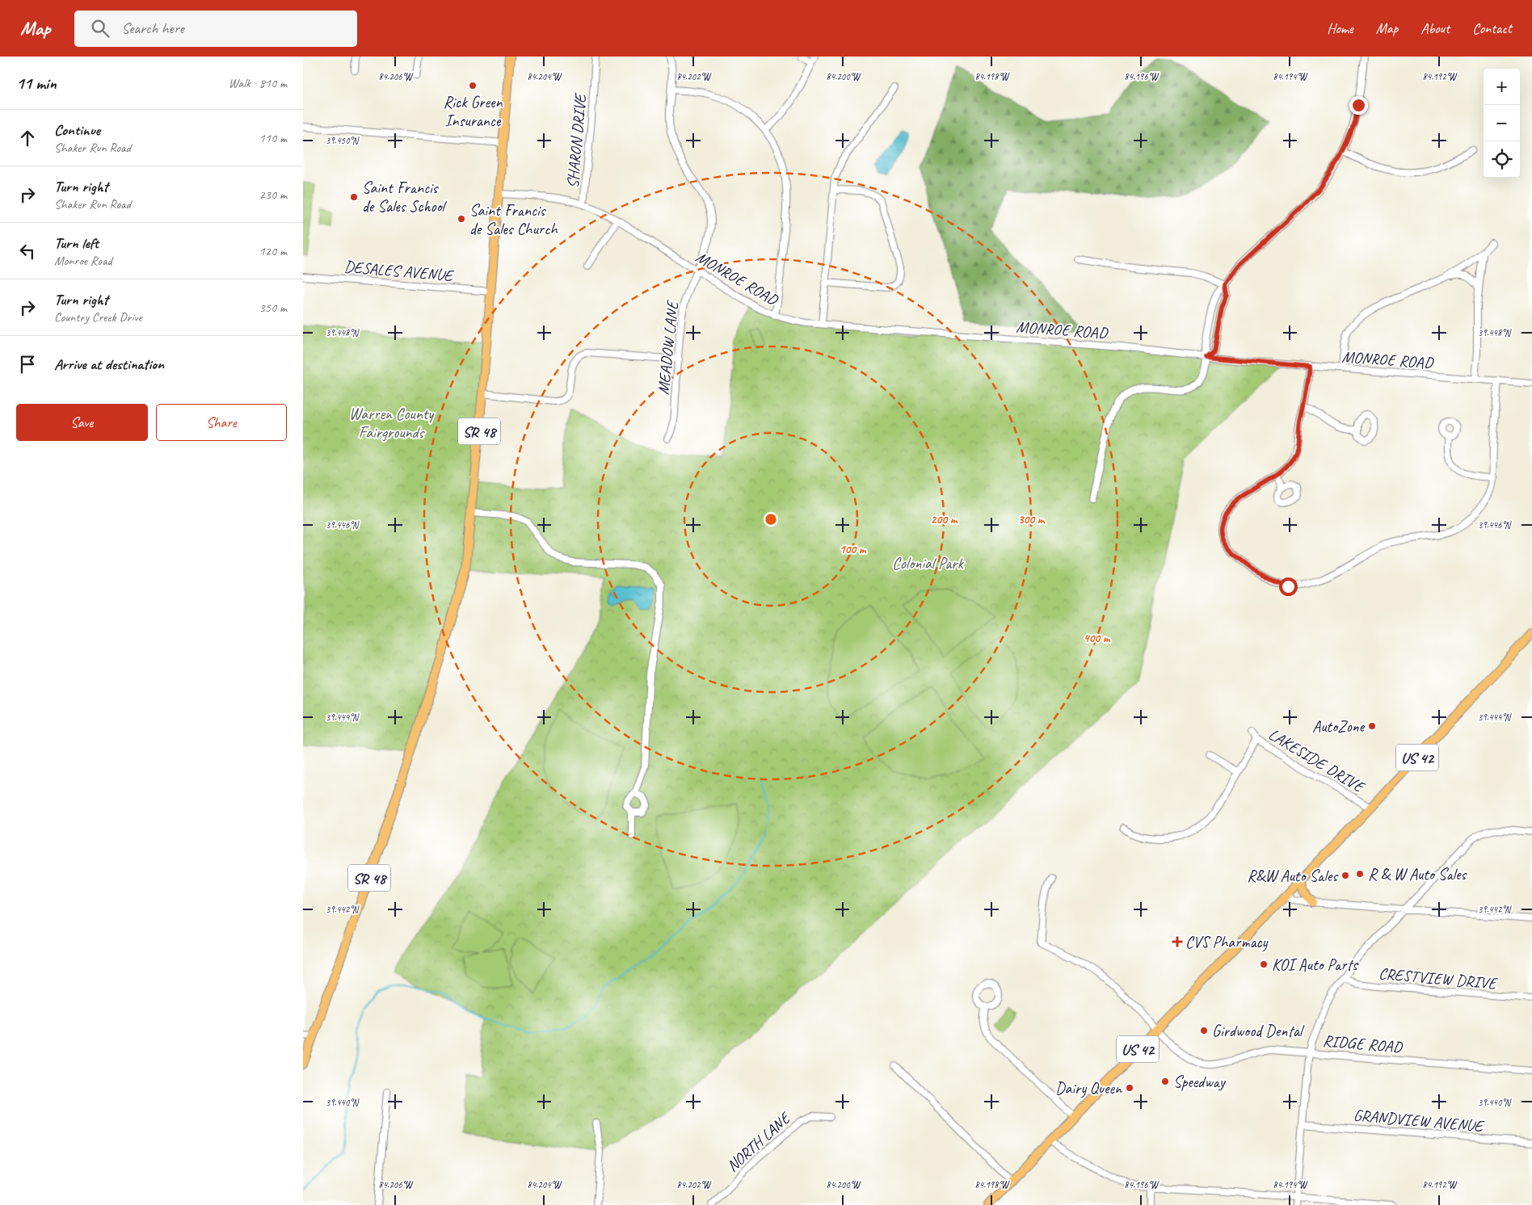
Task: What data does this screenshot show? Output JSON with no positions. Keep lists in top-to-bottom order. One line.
{"streets":{"main road":["SR 48","US 42"],"street":["SHARON DRIVE","DESALES AVENUE","MONROE ROAD","MEADOW LANE","LAKESIDE DRIVE","CRESTVIEW DRIVE","RIDGE ROAD","GRANDVIEW AVENUE","NORTH LANE"]},"crossings":[["SHARON DRIVE","MONROE ROAD"],["DESALES AVENUE","SR 48"],["MONROE ROAD","MEADOW LANE"],["MONROE ROAD","SR 48"],["US 42","LAKESIDE DRIVE"],["US 42","RIDGE ROAD"]],"parks":["Warren County Fairgrounds","Colonial Park"],"places":{"other":["Rick Green Insurance","Saint Francis de Sales School","Saint Francis de Sales Church","AutoZone","R & W Auto Sales","R&W Auto Sales","KOI Auto Parts","Girdwood Dental","Speedway","Dairy Queen"],"health":["CVS Pharmacy"]},"page":{"header":"Map","search":"Search here","nav":["Home","Map","About","Contact"],"heading":["11 min","Walk · 810 m"],"map_buttons":["+","−"],"list":[["Continue","Shaker Run Road","110 m"],["Turn right","Shaker Run Road","230 m"],["Turn left","Monroe Road","120 m"],["Turn right","Country Creek Drive","350 m"],"Arrive at destination"],"buttons":["Save","Share"]},"coordinates":["84.206°W","84.204°W","84.202°W","84.200°W","84.198°W","84.196°W","84.194°W","84.192°W","39.450°N","39.448°N","39.446°N","39.444°N","39.442°N","39.440°N"],"rings":["200 m","300 m","100 m","400 m"]}
